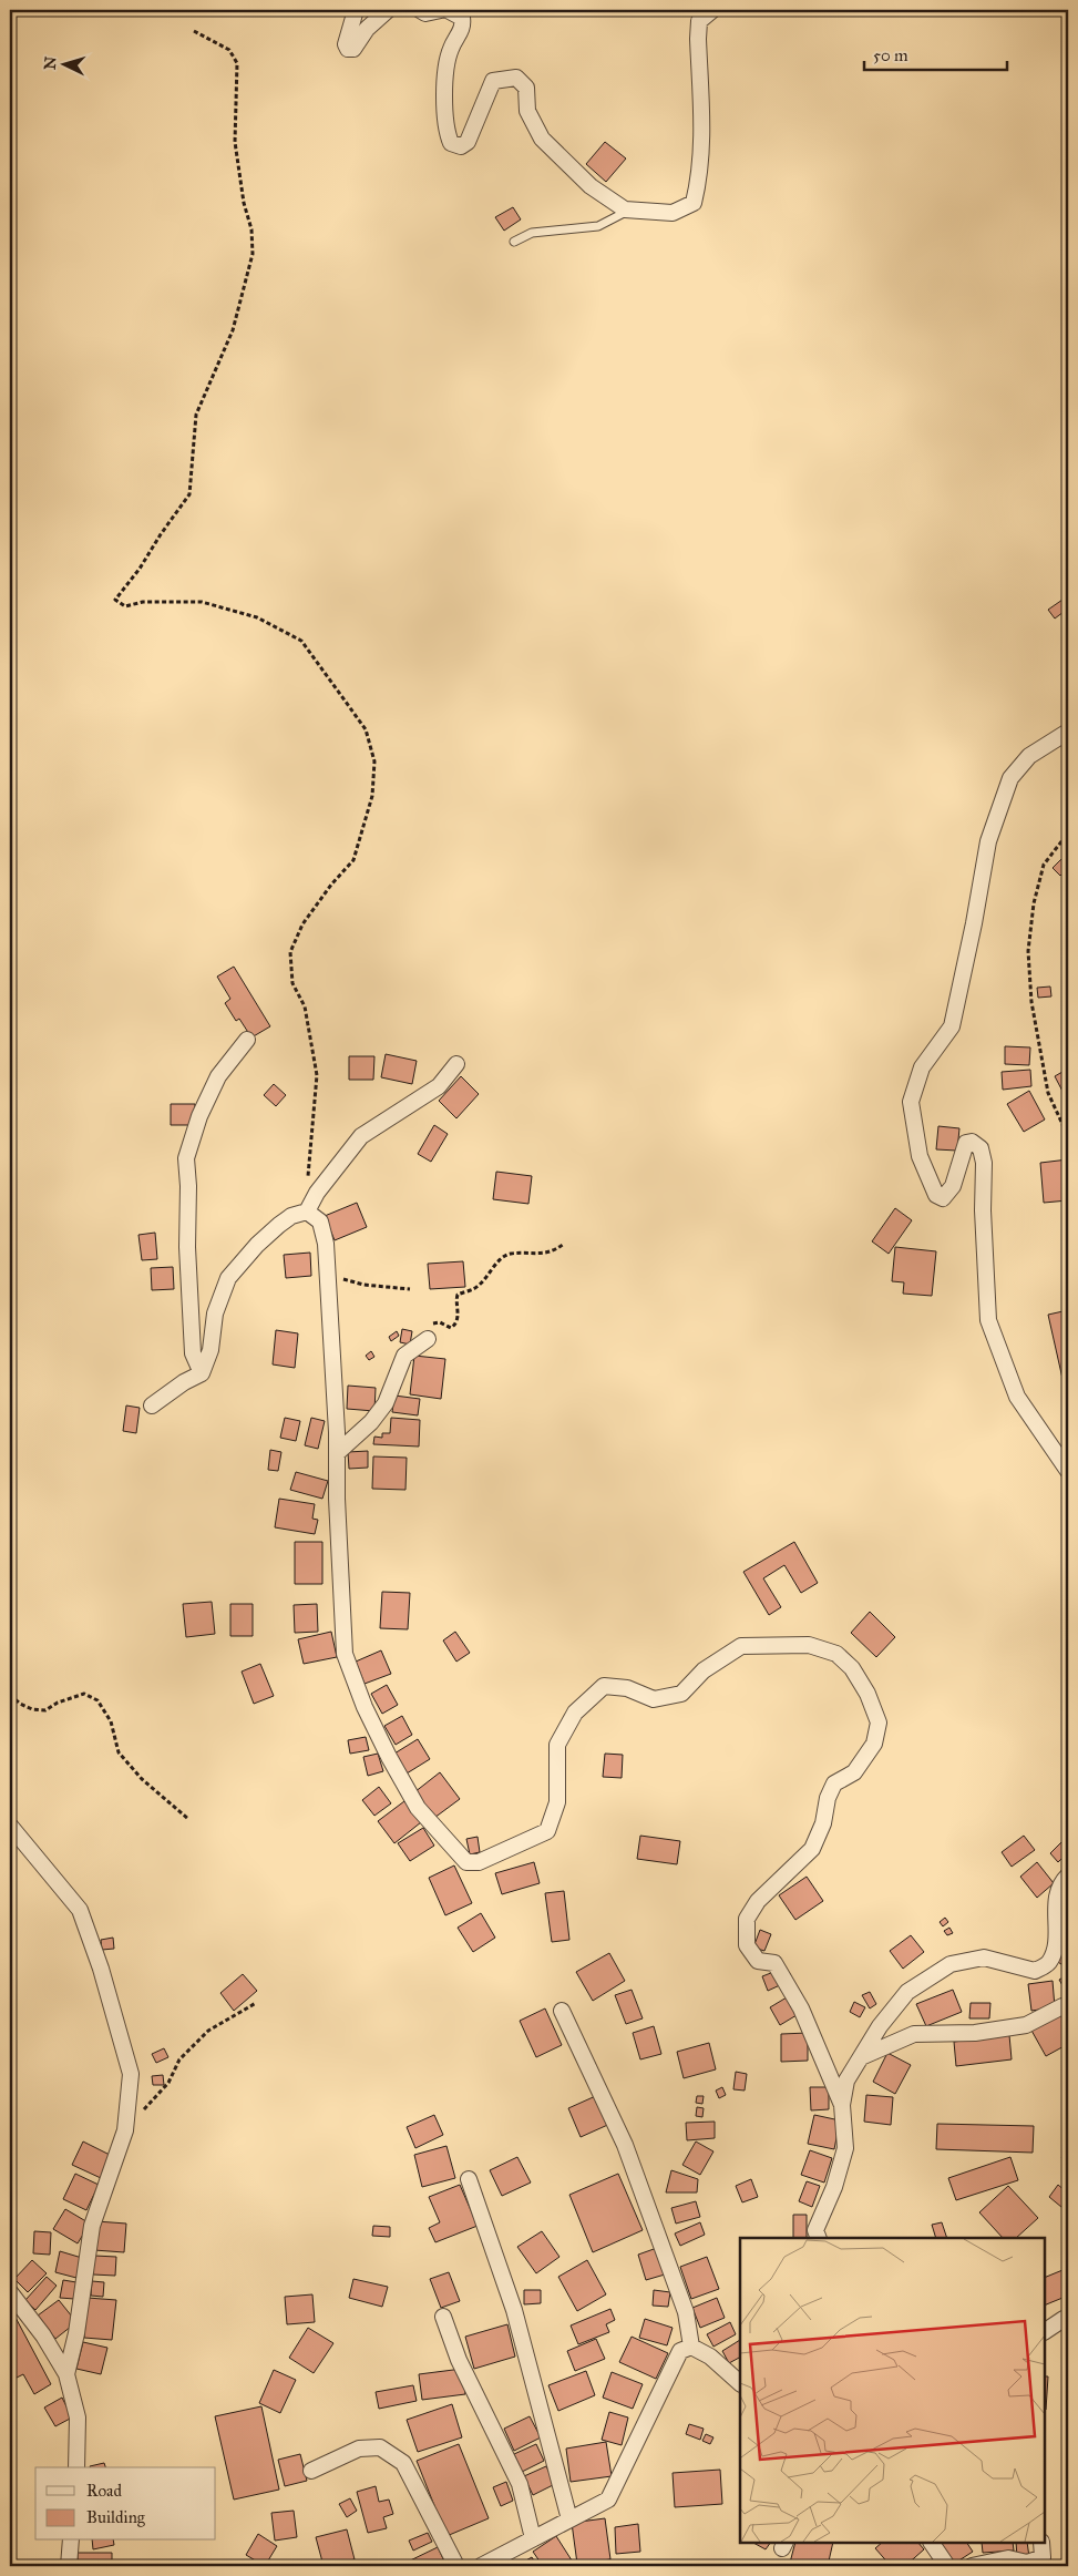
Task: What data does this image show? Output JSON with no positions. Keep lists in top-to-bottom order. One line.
{"legend":["Road","Building"],"scale_bar":"50 m","north":"left"}
